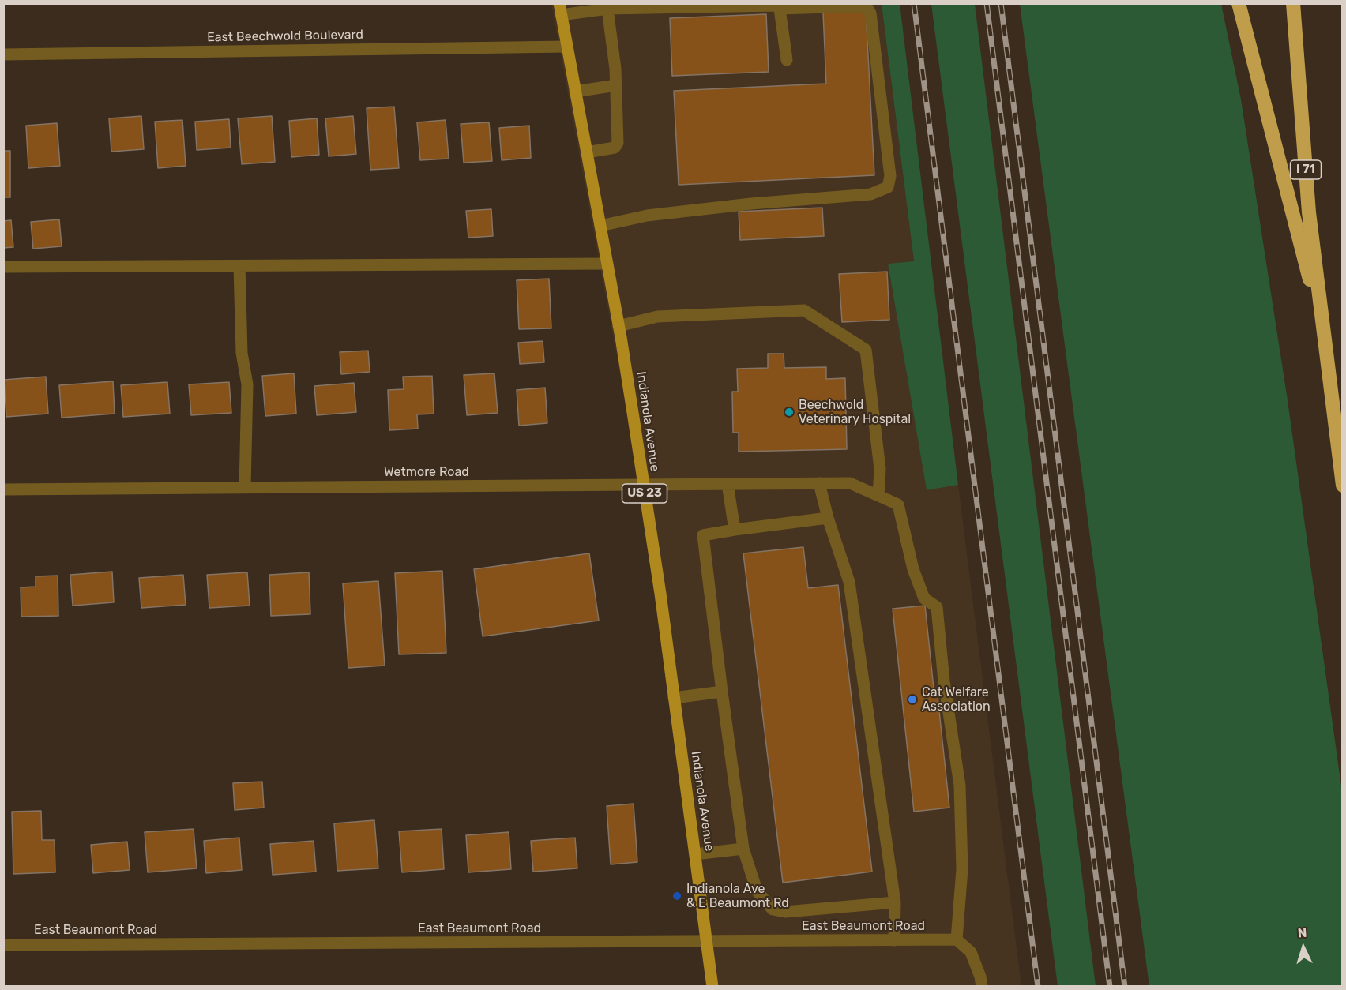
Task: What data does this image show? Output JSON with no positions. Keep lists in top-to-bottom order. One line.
{"streets":{"highway":["I 71"],"main road":["Indianola Avenue","US 23"],"street":["East Beechwold Boulevard","Wetmore Road","East Beaumont Road"]},"crossings":[["East Beechwold Boulevard","Indianola Avenue"],["Indianola Avenue","Wetmore Road"],["Indianola Avenue","East Beaumont Road"]],"places":["Beechwold Veterinary Hospital","Cat Welfare Association","Indianola Ave & E Beaumont Rd"],"north":"top"}
